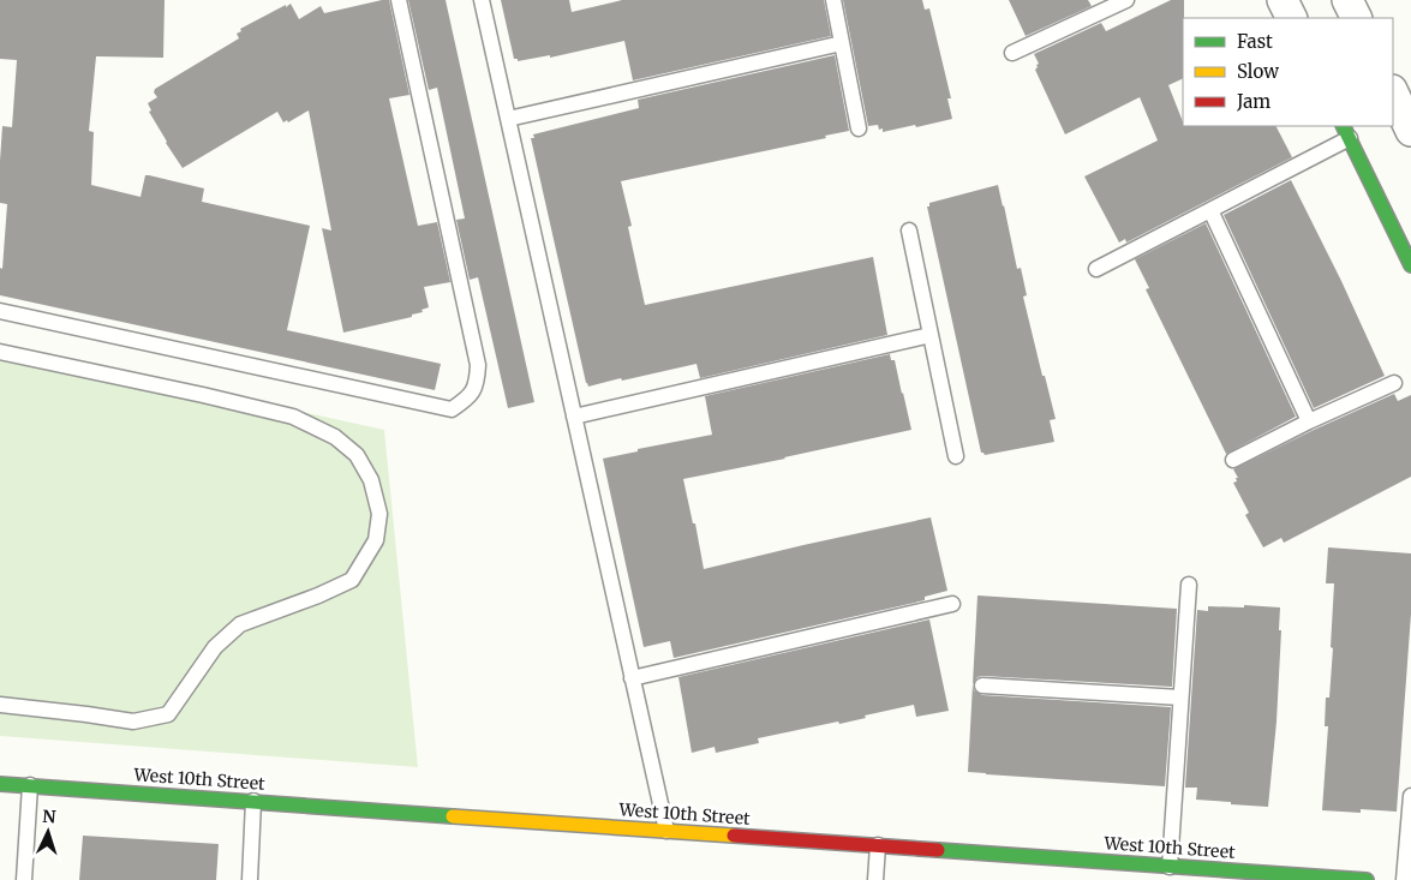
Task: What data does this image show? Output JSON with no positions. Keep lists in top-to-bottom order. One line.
{"streets":{"street":["West 10th Street"]},"legend":["Fast","Slow","Jam"],"north":"top"}
